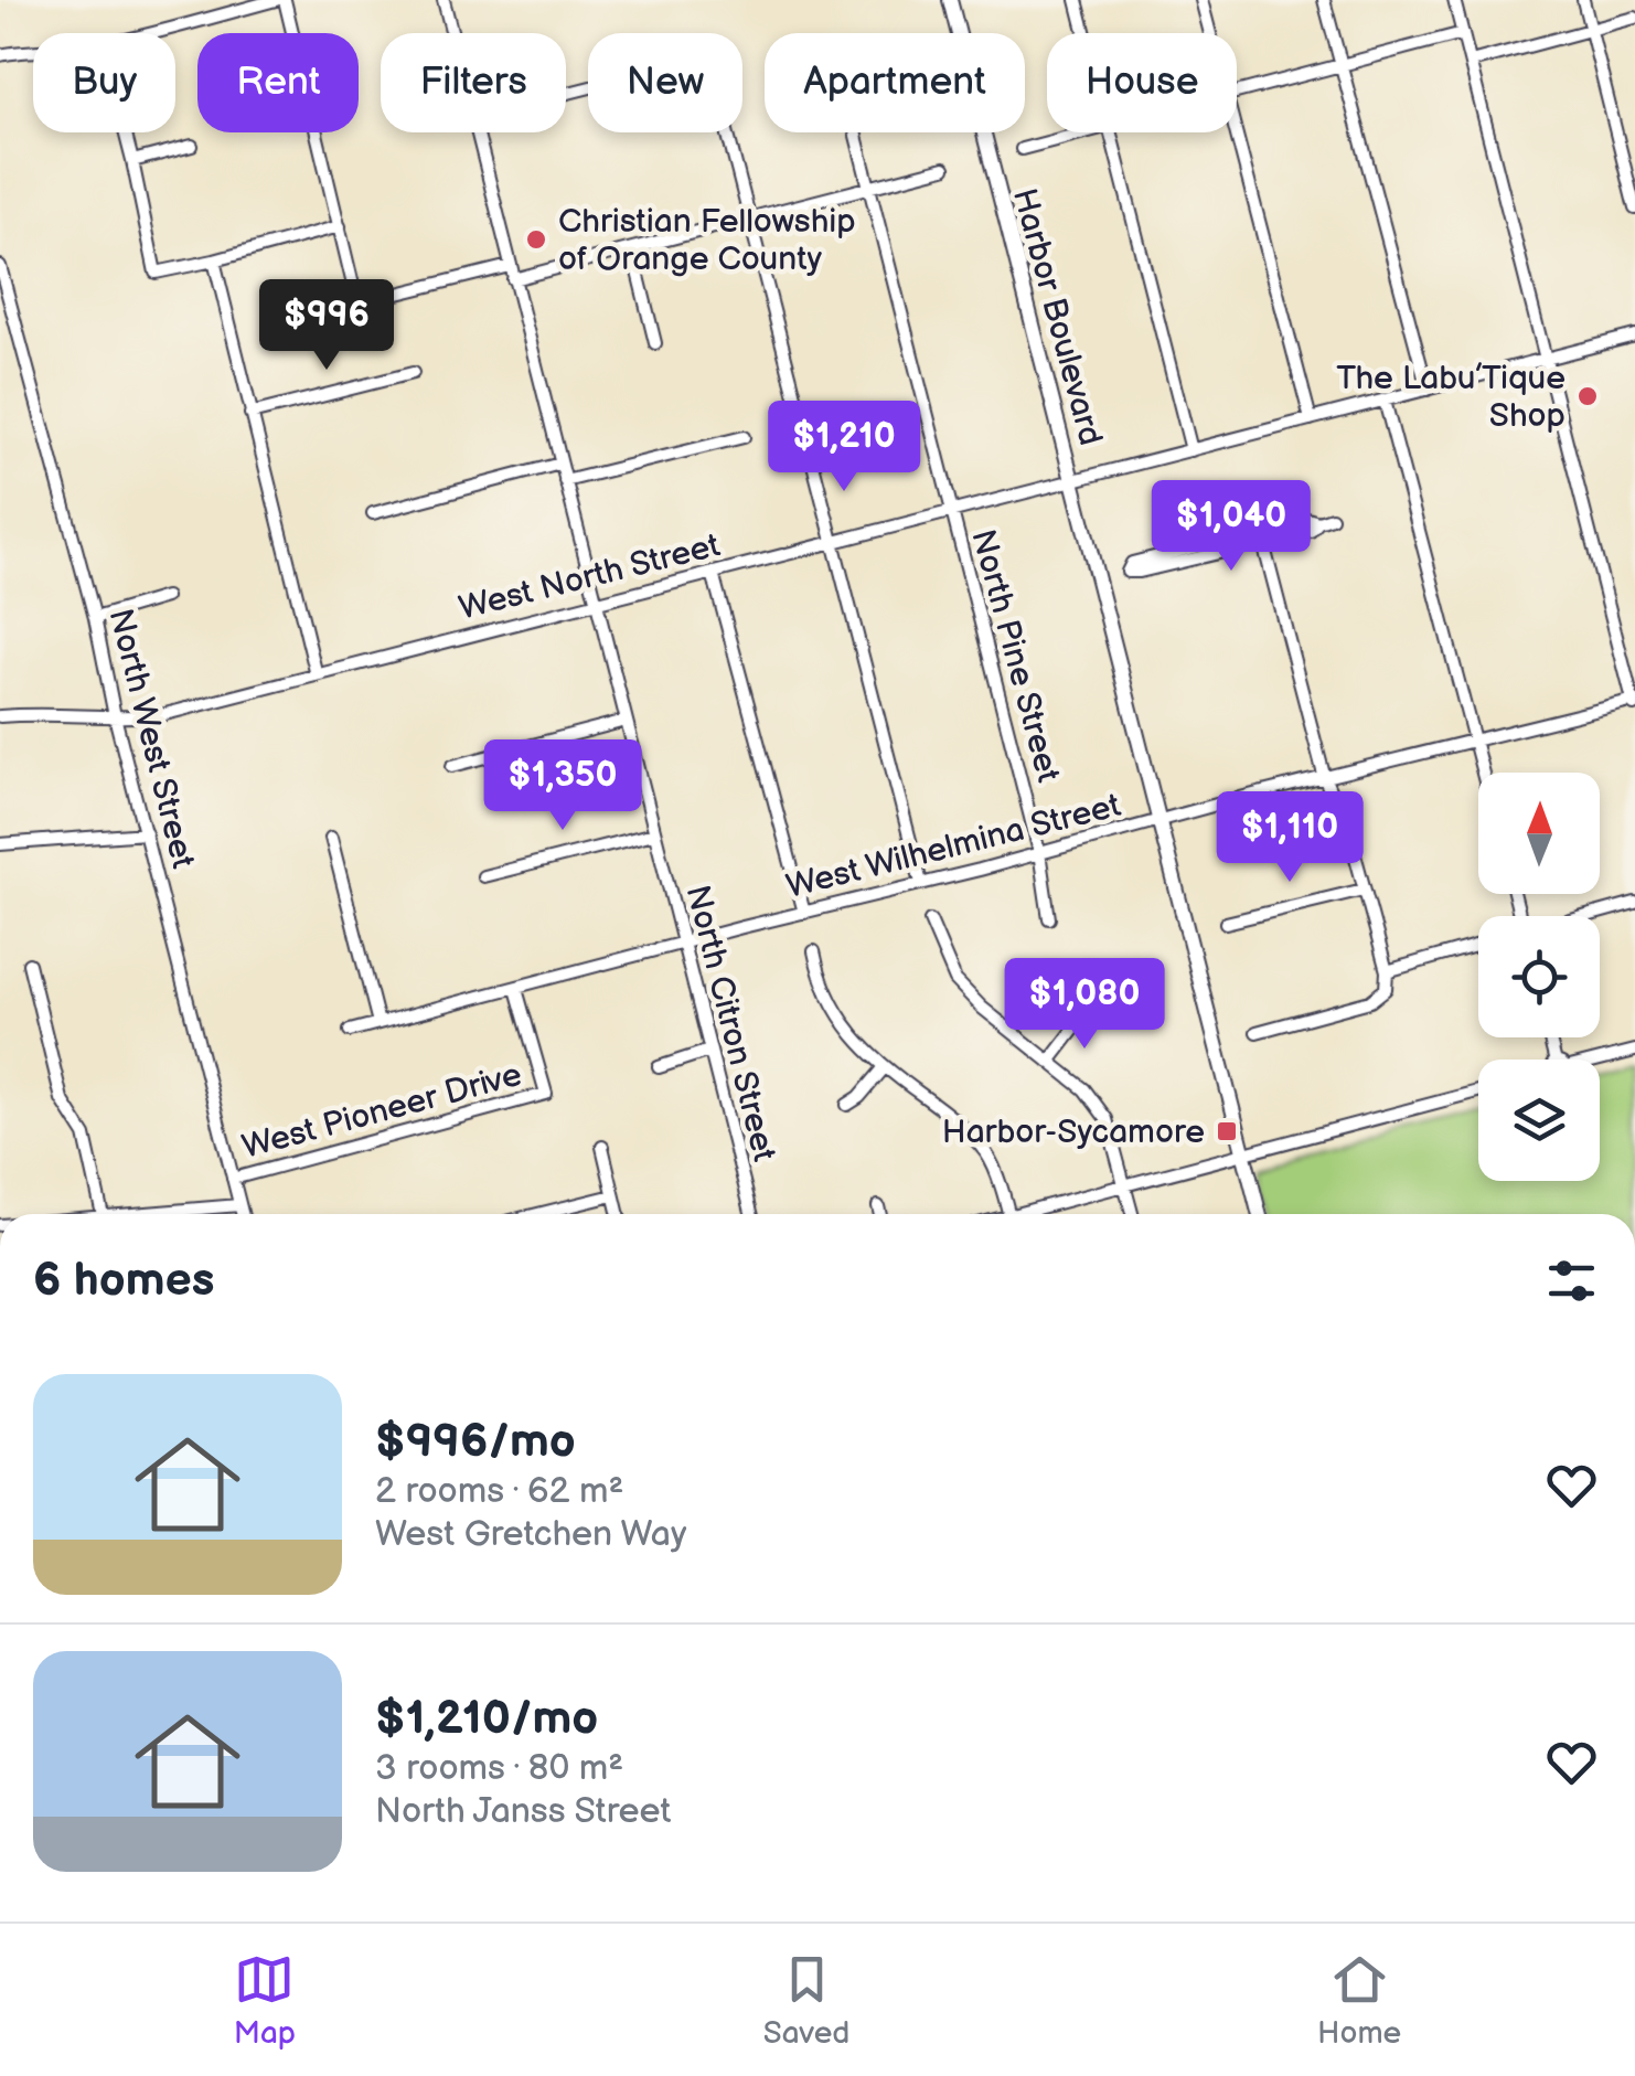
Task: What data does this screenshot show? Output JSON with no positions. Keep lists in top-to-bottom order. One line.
{"streets":{"main road":["Harbor Boulevard"],"street":["West North Street","North Pine Street","North West Street","West Wilhelmina Street","North Citron Street","West Pioneer Drive"]},"crossings":[["Harbor Boulevard","West North Street"],["Harbor Boulevard","West Wilhelmina Street"],["West North Street","North Pine Street"],["West North Street","North West Street"],["West North Street","North Citron Street"],["North Pine Street","West Wilhelmina Street"],["North West Street","West Pioneer Drive"],["West Wilhelmina Street","North Citron Street"],["West Wilhelmina Street","West Pioneer Drive"]],"places":{"other":["Christian Fellowship of Orange County","The Labu’Tique Shop"],"transit":["Harbor-Sycamore"]},"north":"top","page":{"chip":["Buy","Rent","Filters","New","Apartment","House"],"price":["$996","$1,210","$1,040","$1,350","$1,110","$1,080"],"heading":"6 homes","list":[{"name":"$996/mo","note":"2 rooms · 62 m² · West Gretchen Way"},{"name":"$1,210/mo","note":"3 rooms · 80 m² · North Janss Street"}],"tabs":["Map","Saved","Home"]}}
